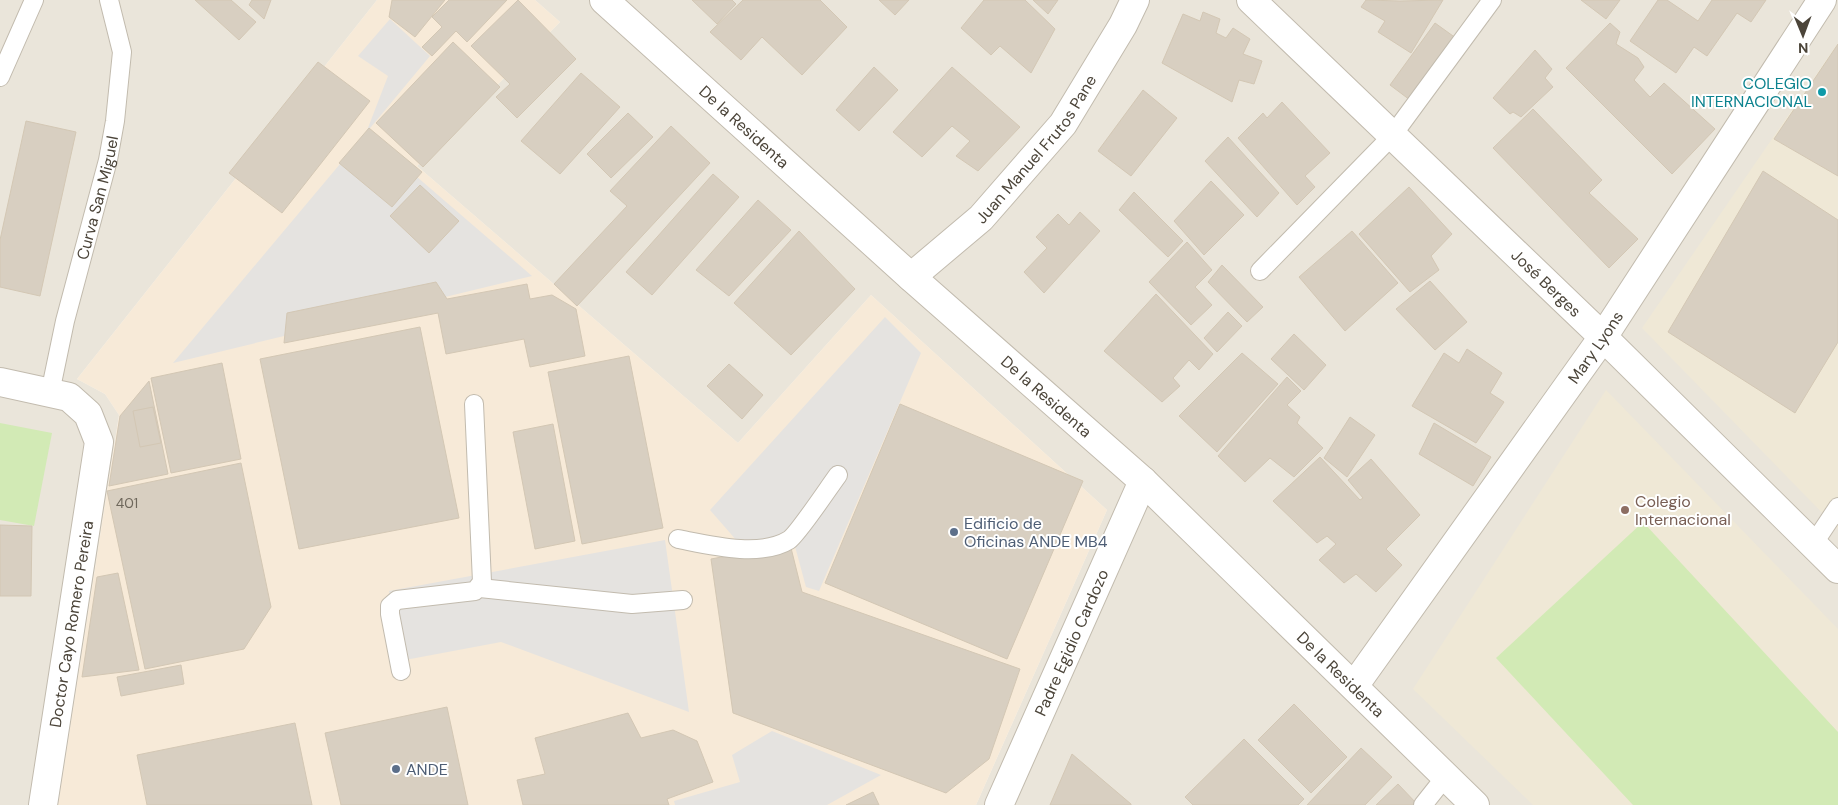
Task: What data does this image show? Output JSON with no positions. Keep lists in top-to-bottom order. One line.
{"streets":{"street":["De la Residenta","Juan Manuel Frutos Pane","José Berges","Mary Lyons","Doctor Cayo Romero Pereira","Padre Egidio Cardozo"],"lane":["Curva San Miguel"]},"crossings":[["De la Residenta","Juan Manuel Frutos Pane"],["De la Residenta","Mary Lyons"],["De la Residenta","Padre Egidio Cardozo"],["Curva San Miguel","Doctor Cayo Romero Pereira"],["José Berges","Mary Lyons"]],"places":["COLEGIO INTERNACIONAL","Colegio Internacional","Edificio de Oficinas ANDE MB4","ANDE"],"house_numbers":["401"],"north":"bottom"}
